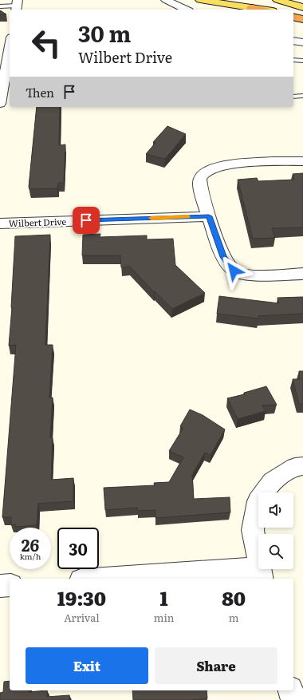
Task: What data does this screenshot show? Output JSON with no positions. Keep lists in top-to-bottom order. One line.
{"streets":{"street":["Wilbert Drive"]},"page":{"turn":["30 m","Wilbert Drive"],"then":"Then","speed":"26 km/h","limit":"30","eta":["19:30","Arrival","1","min","80","m"],"buttons":["Exit","Share"]}}
